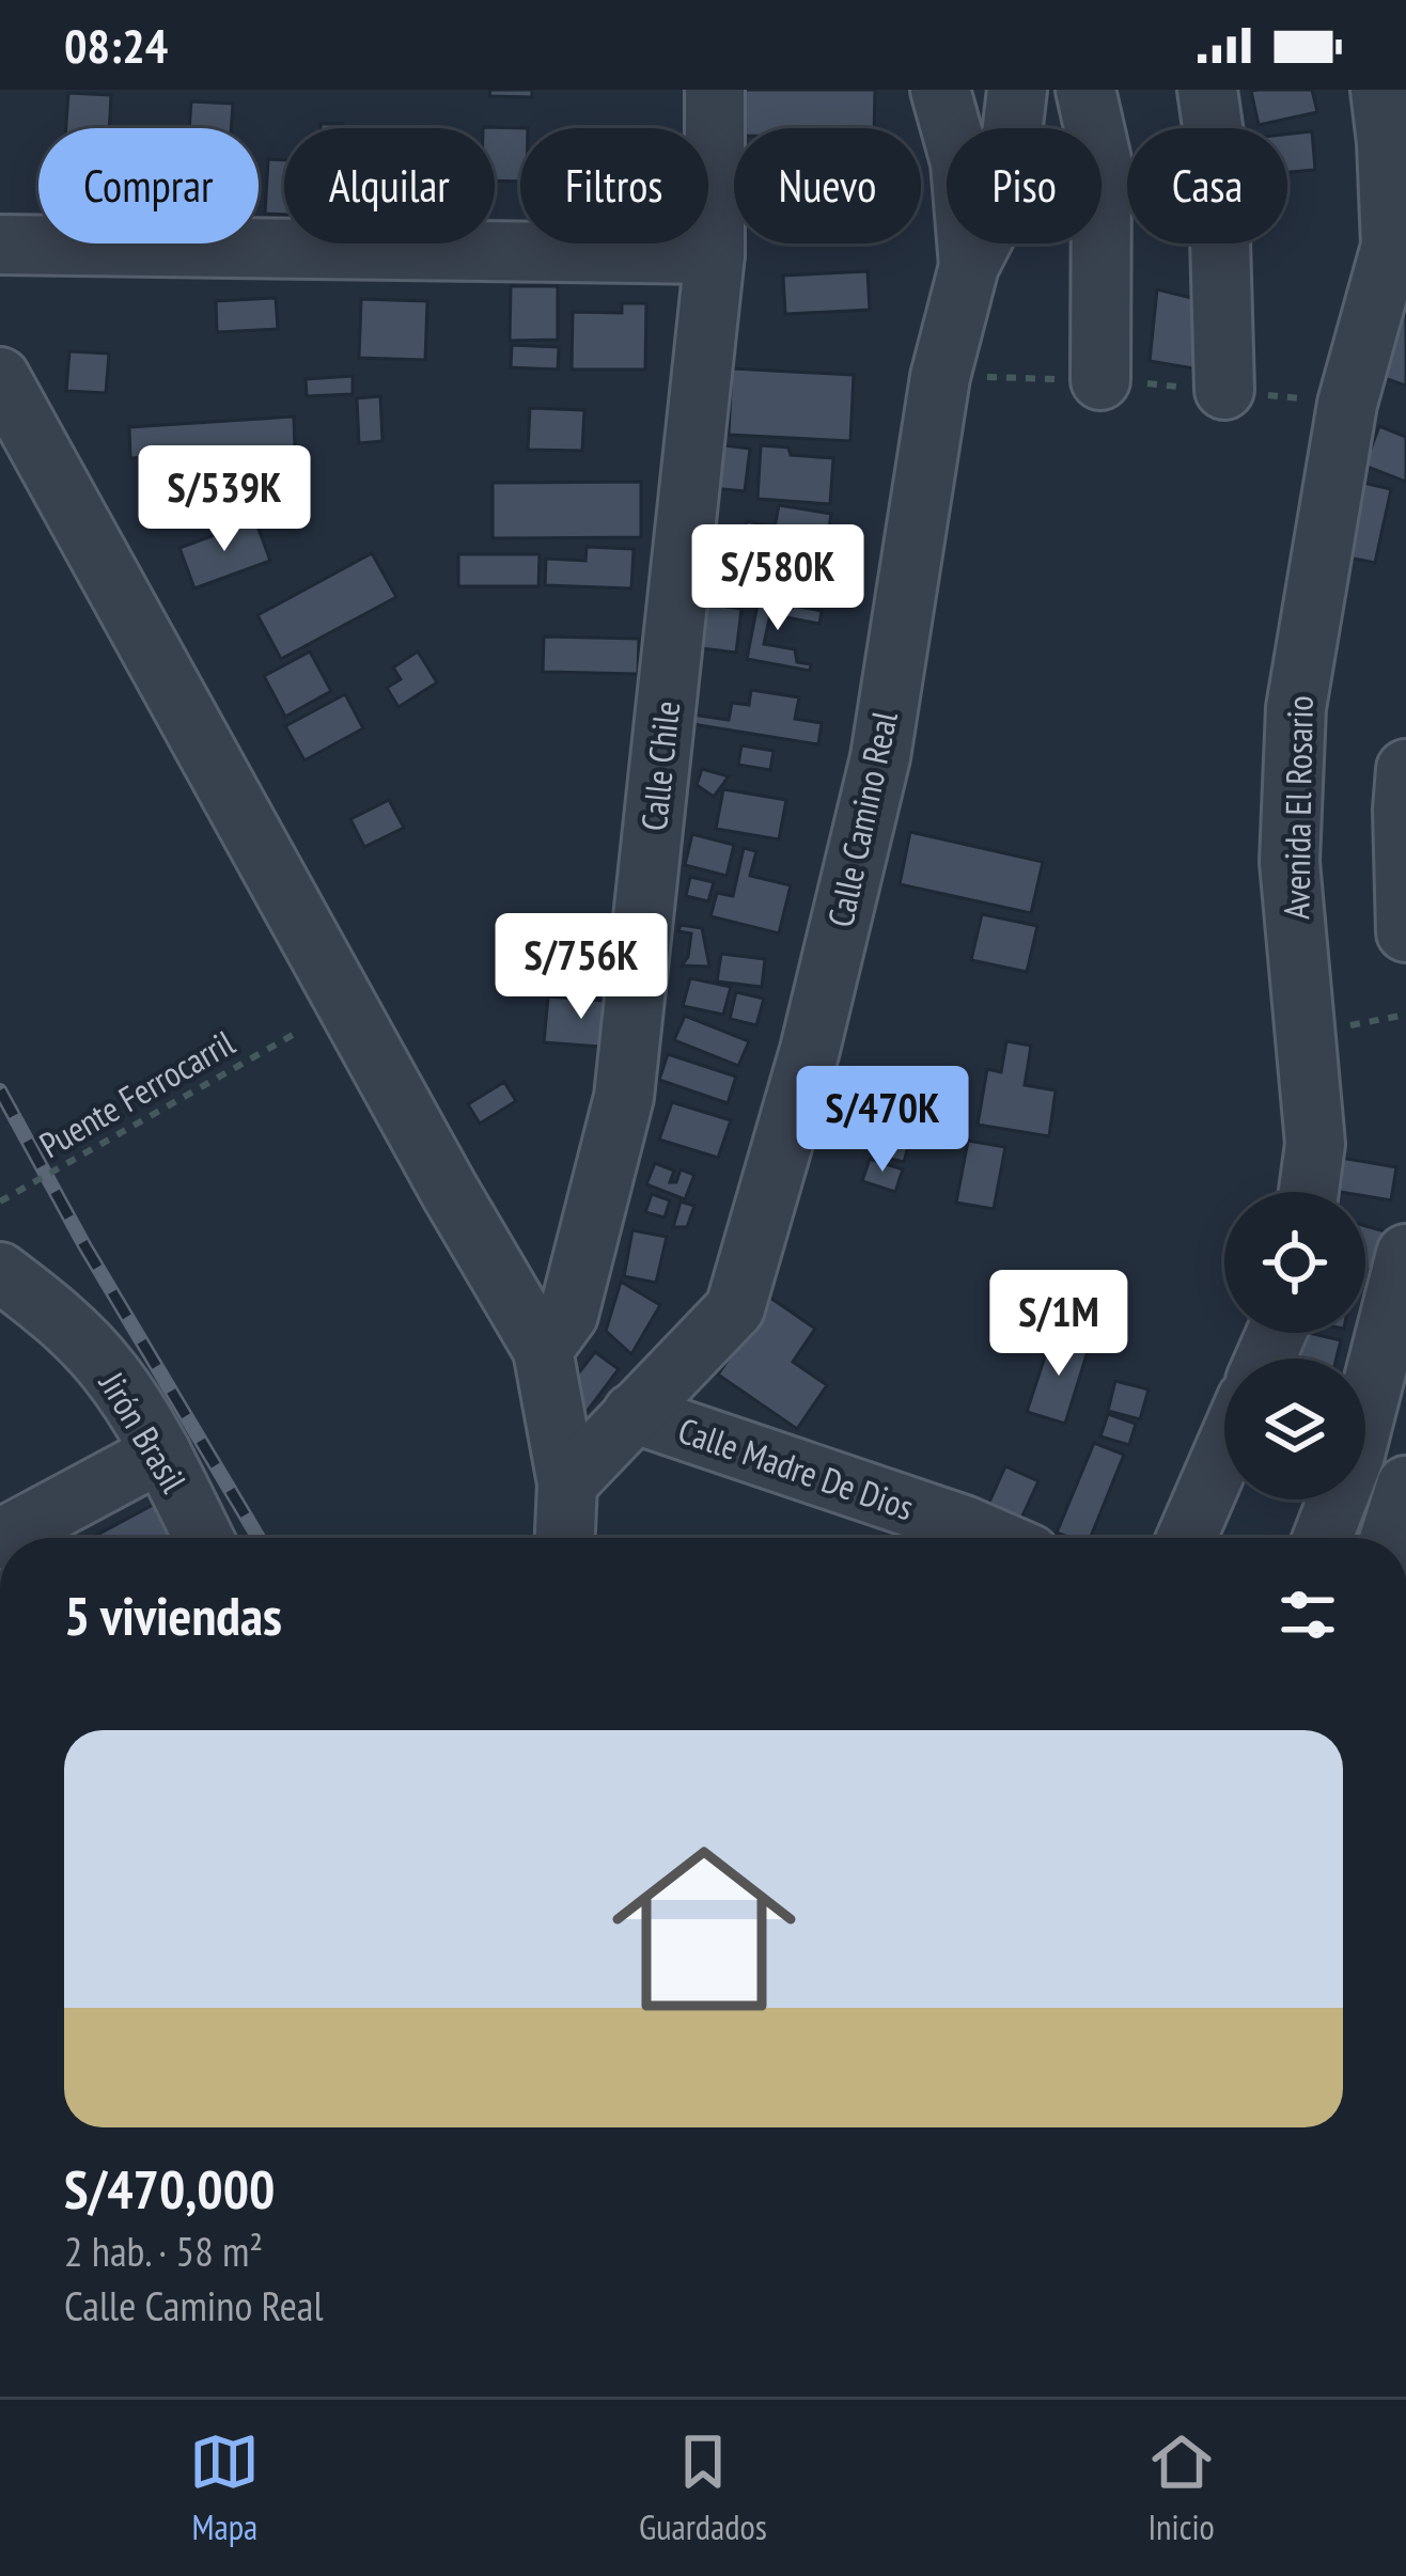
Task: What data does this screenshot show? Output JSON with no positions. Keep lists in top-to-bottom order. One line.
{"streets":{"street":["Calle Chile","Avenida El Rosario","Calle Camino Real","Jirón Brasil","Calle Madre De Dios"],"path":["Puente Ferrocarril"]},"crossings":[["Calle Camino Real","Calle Madre De Dios"]],"page":{"status":"08:24","chip":["Comprar","Alquilar","Filtros","Nuevo","Piso","Casa"],"price":["S/539K","S/580K","S/756K","S/470K","S/1M"],"heading":"5 viviendas","list":[{"name":"S/470,000","note":"2 hab. · 58 m² · Calle Camino Real"}],"tabs":["Mapa","Guardados","Inicio"]}}
